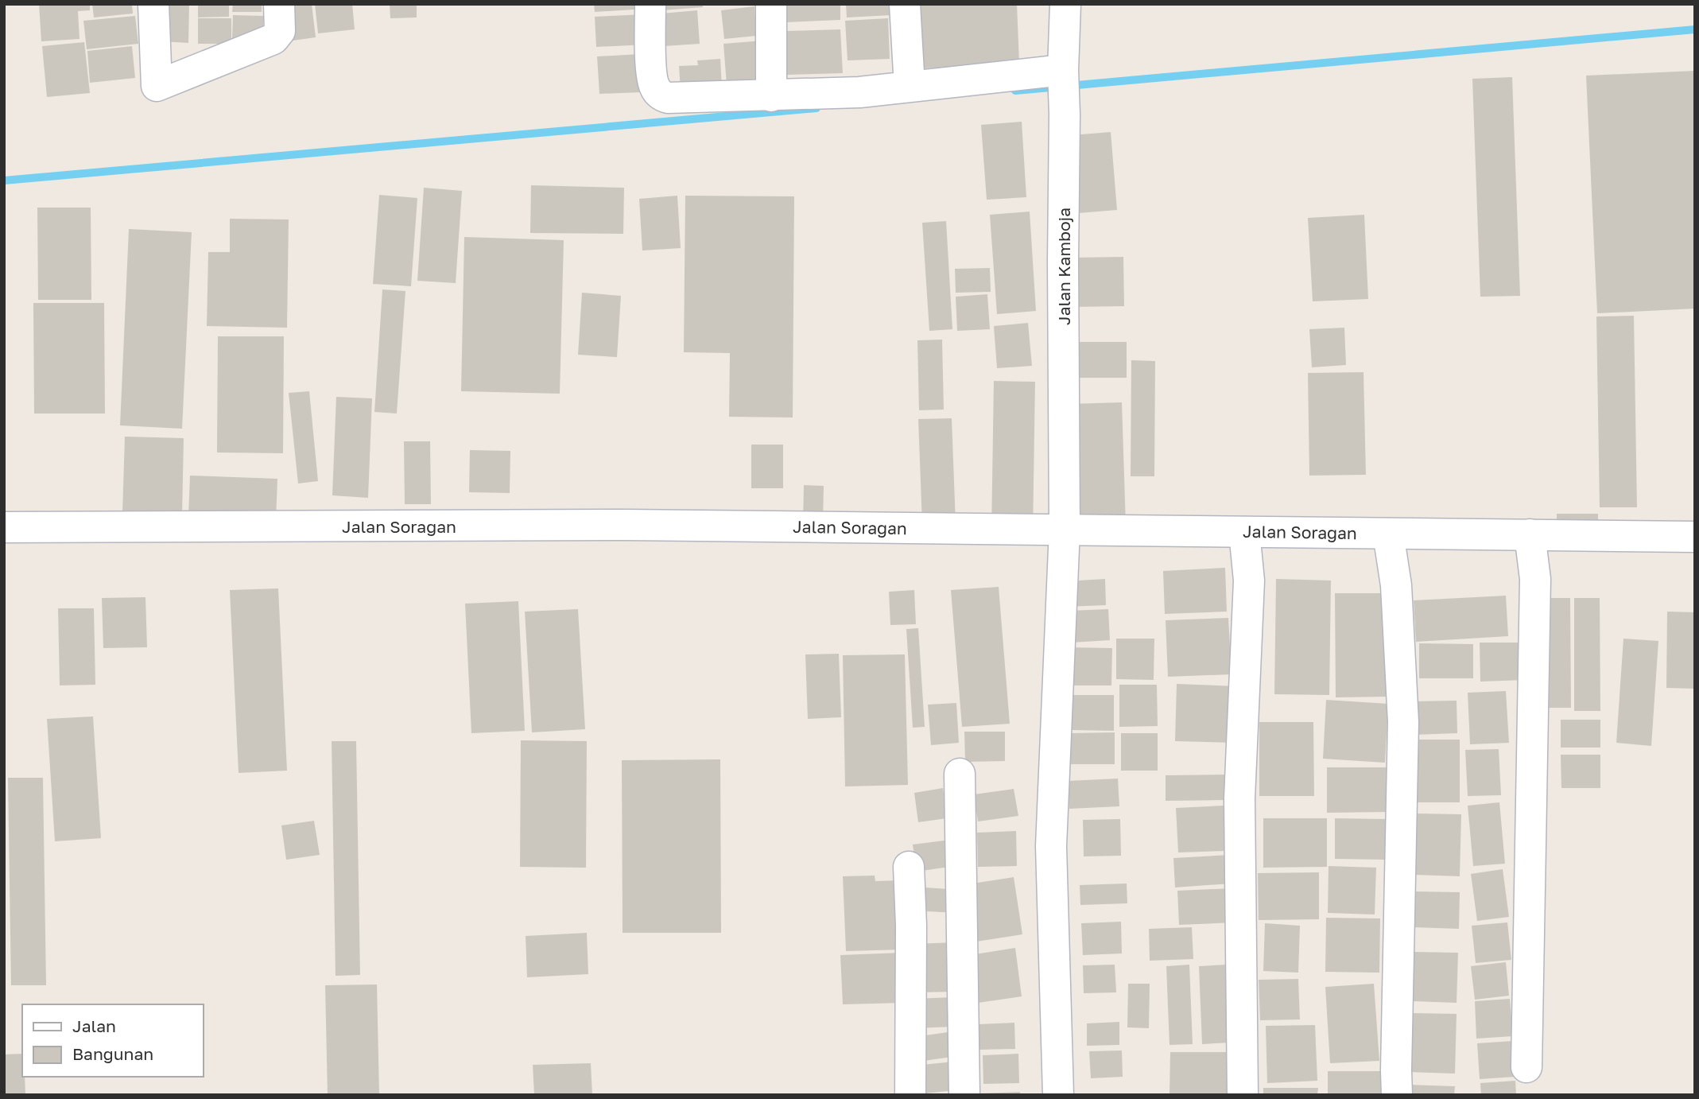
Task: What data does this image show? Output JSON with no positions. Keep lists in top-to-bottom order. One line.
{"streets":{"street":["Jalan Kamboja","Jalan Soragan"]},"crossings":[["Jalan Kamboja","Jalan Soragan"]],"legend":["Jalan","Bangunan"]}
